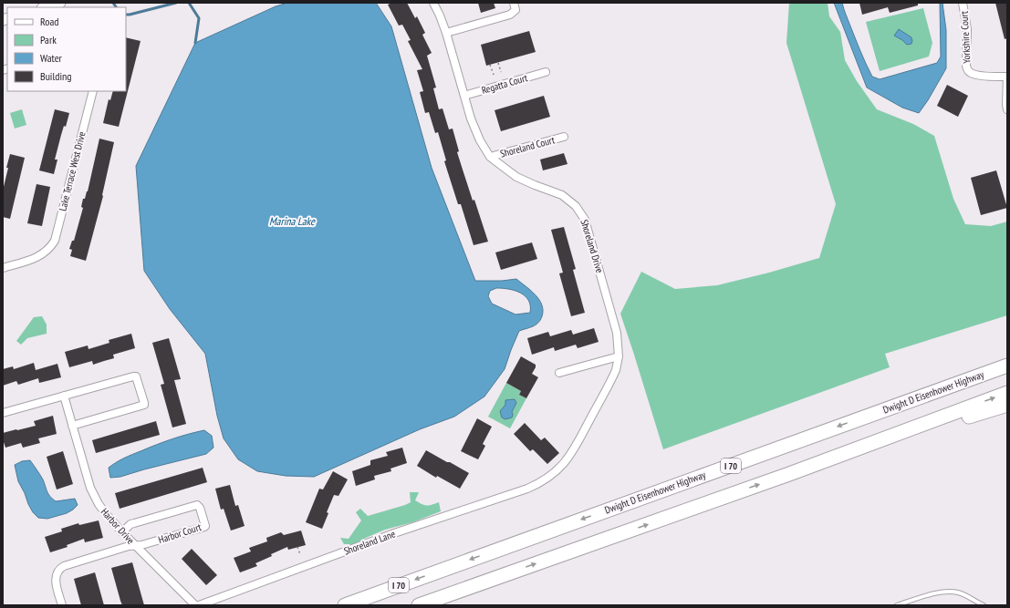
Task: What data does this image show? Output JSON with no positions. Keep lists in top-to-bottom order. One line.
{"streets":{"highway":["Dwight D Eisenhower Highway","I 70"],"street":["Yorkshire Court","Regatta Court","Shoreland Court","Lake Terrace West Drive","Shoreland Drive","Harbor Drive","Harbor Court","Shoreland Lane"]},"crossings":[["Regatta Court","Shoreland Drive"],["Shoreland Court","Shoreland Drive"],["Shoreland Drive","Shoreland Lane"],["Harbor Drive","Harbor Court"]],"water":["Marina Lake"],"legend":["Road","Park","Water","Building"]}
